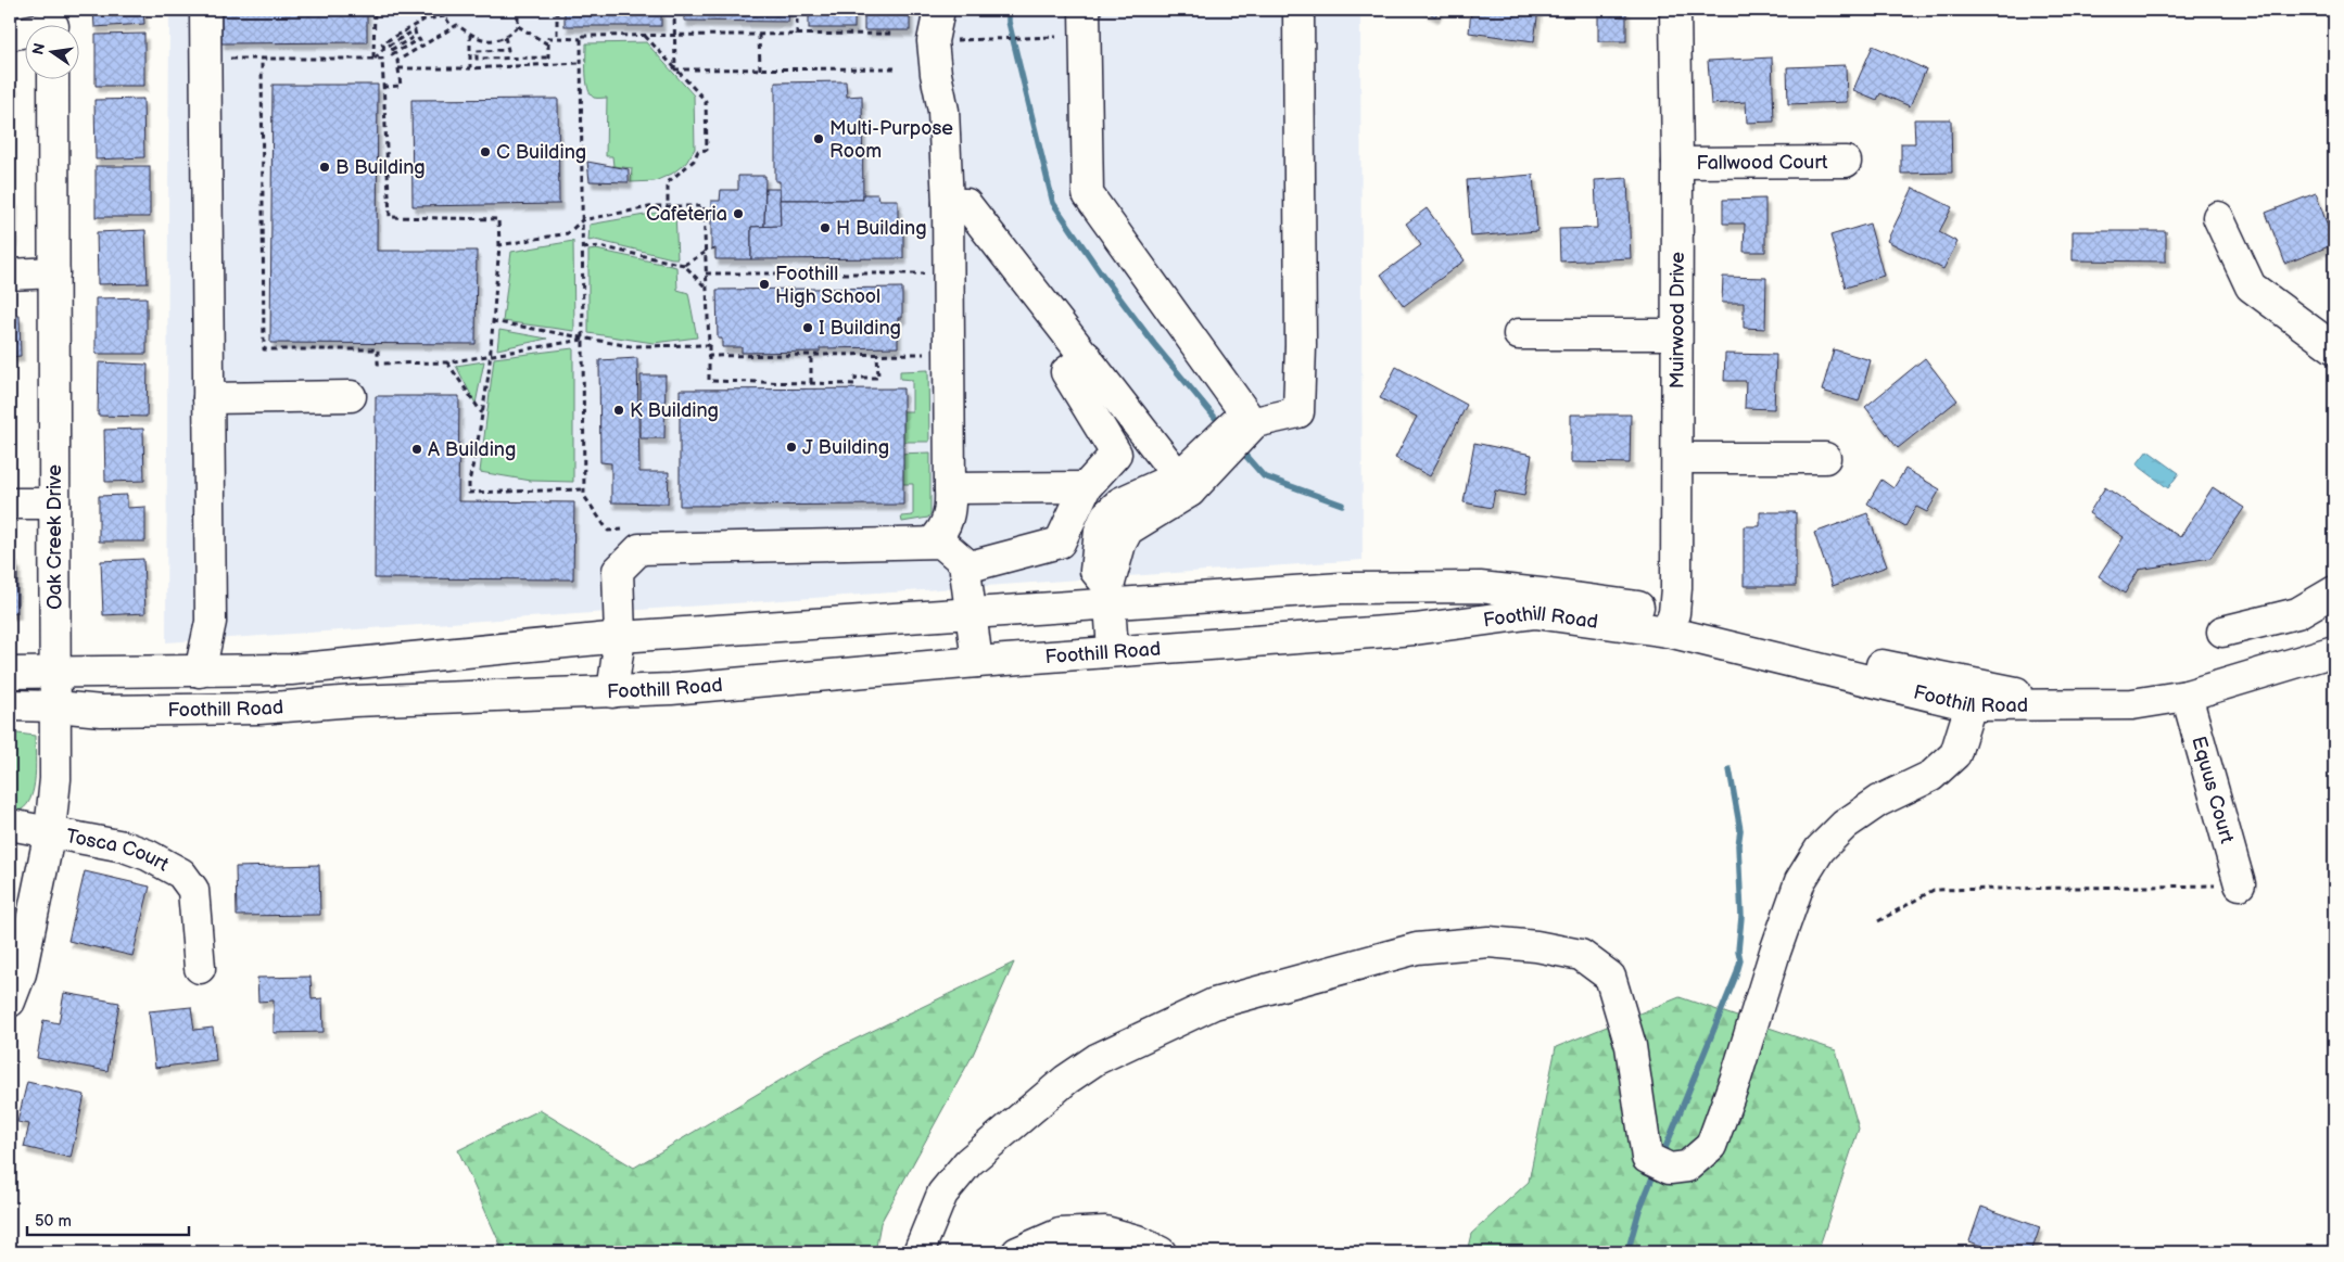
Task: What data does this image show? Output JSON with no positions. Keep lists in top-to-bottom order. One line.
{"streets":{"main road":["Fallwood Court","Muirwood Drive","Oak Creek Drive","Foothill Road","Equus Court","Tosca Court"]},"crossings":[["Fallwood Court","Muirwood Drive"],["Muirwood Drive","Foothill Road"],["Oak Creek Drive","Foothill Road"],["Oak Creek Drive","Tosca Court"],["Foothill Road","Equus Court"]],"places":["Multi-Purpose Room","C Building","B Building","Cafeteria","H Building","Foothill High School","I Building","K Building","J Building","A Building"],"scale_bar":"50 m","north":"left"}
